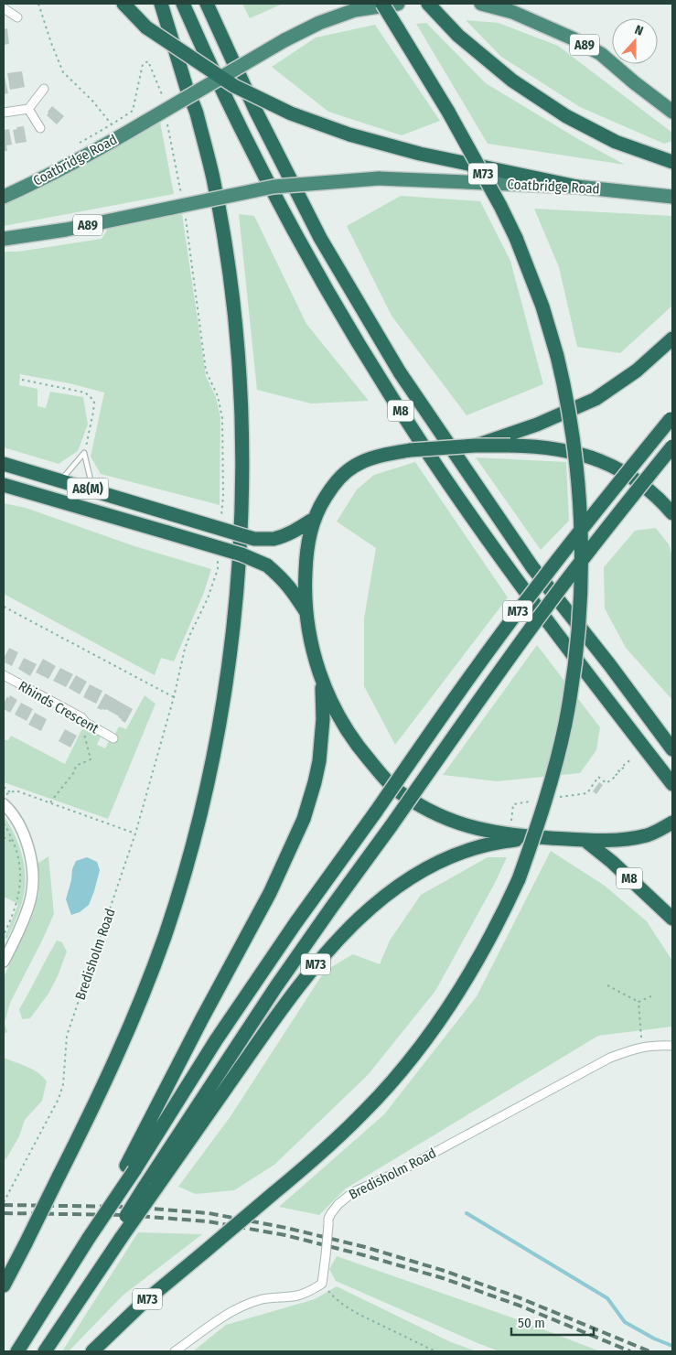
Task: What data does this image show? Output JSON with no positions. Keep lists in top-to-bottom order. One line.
{"streets":{"highway":["A89","Coatbridge Road","M73","M8","A8(M)"],"street":["Rhinds Crescent","Bredisholm Road"]},"crossings":[["A89","Coatbridge Road"]],"scale_bar":"50 m","north":"top"}
